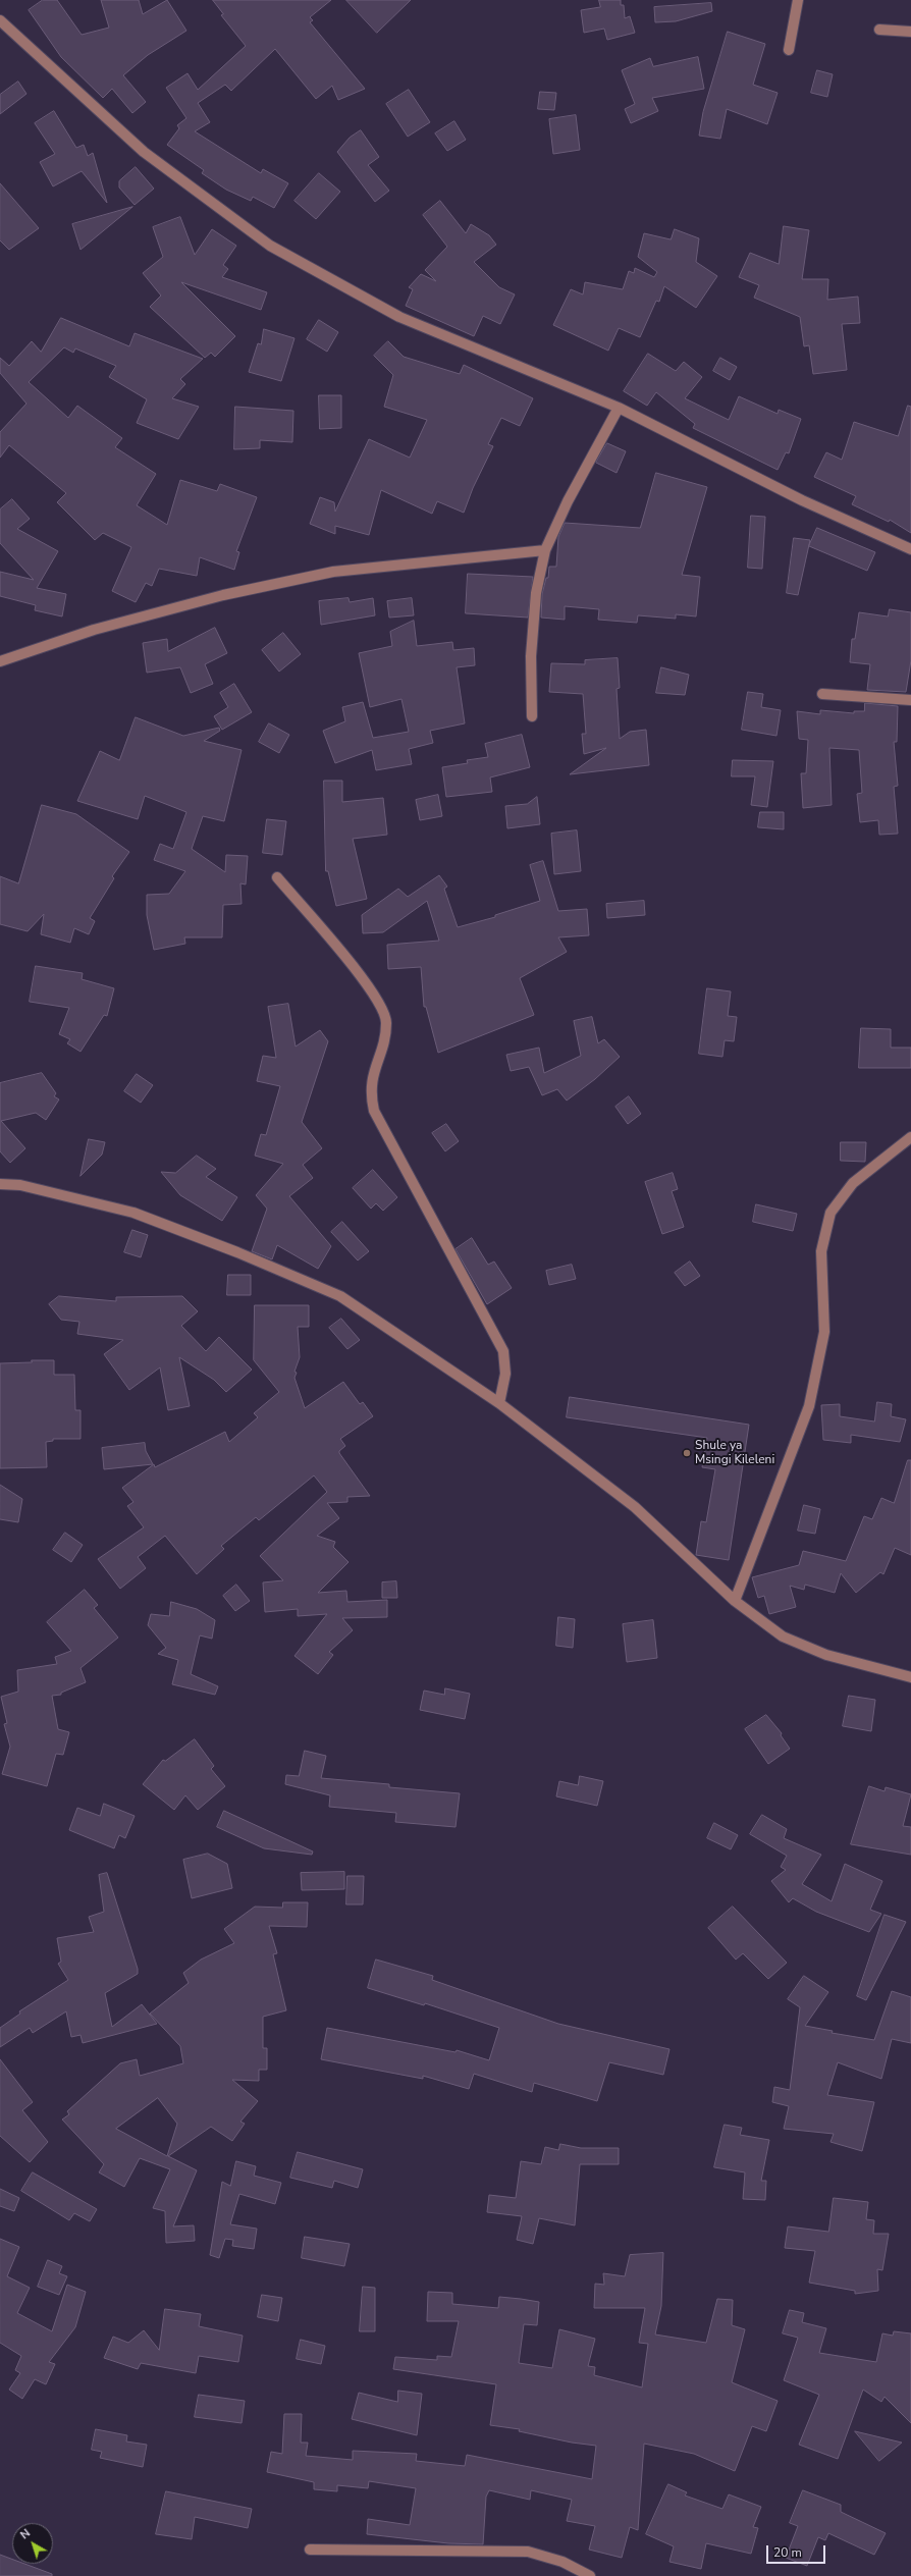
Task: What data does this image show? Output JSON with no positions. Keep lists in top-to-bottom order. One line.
{"places":["Shule ya Msingi Kileleni"],"scale_bar":"20 m","north":"top left"}
